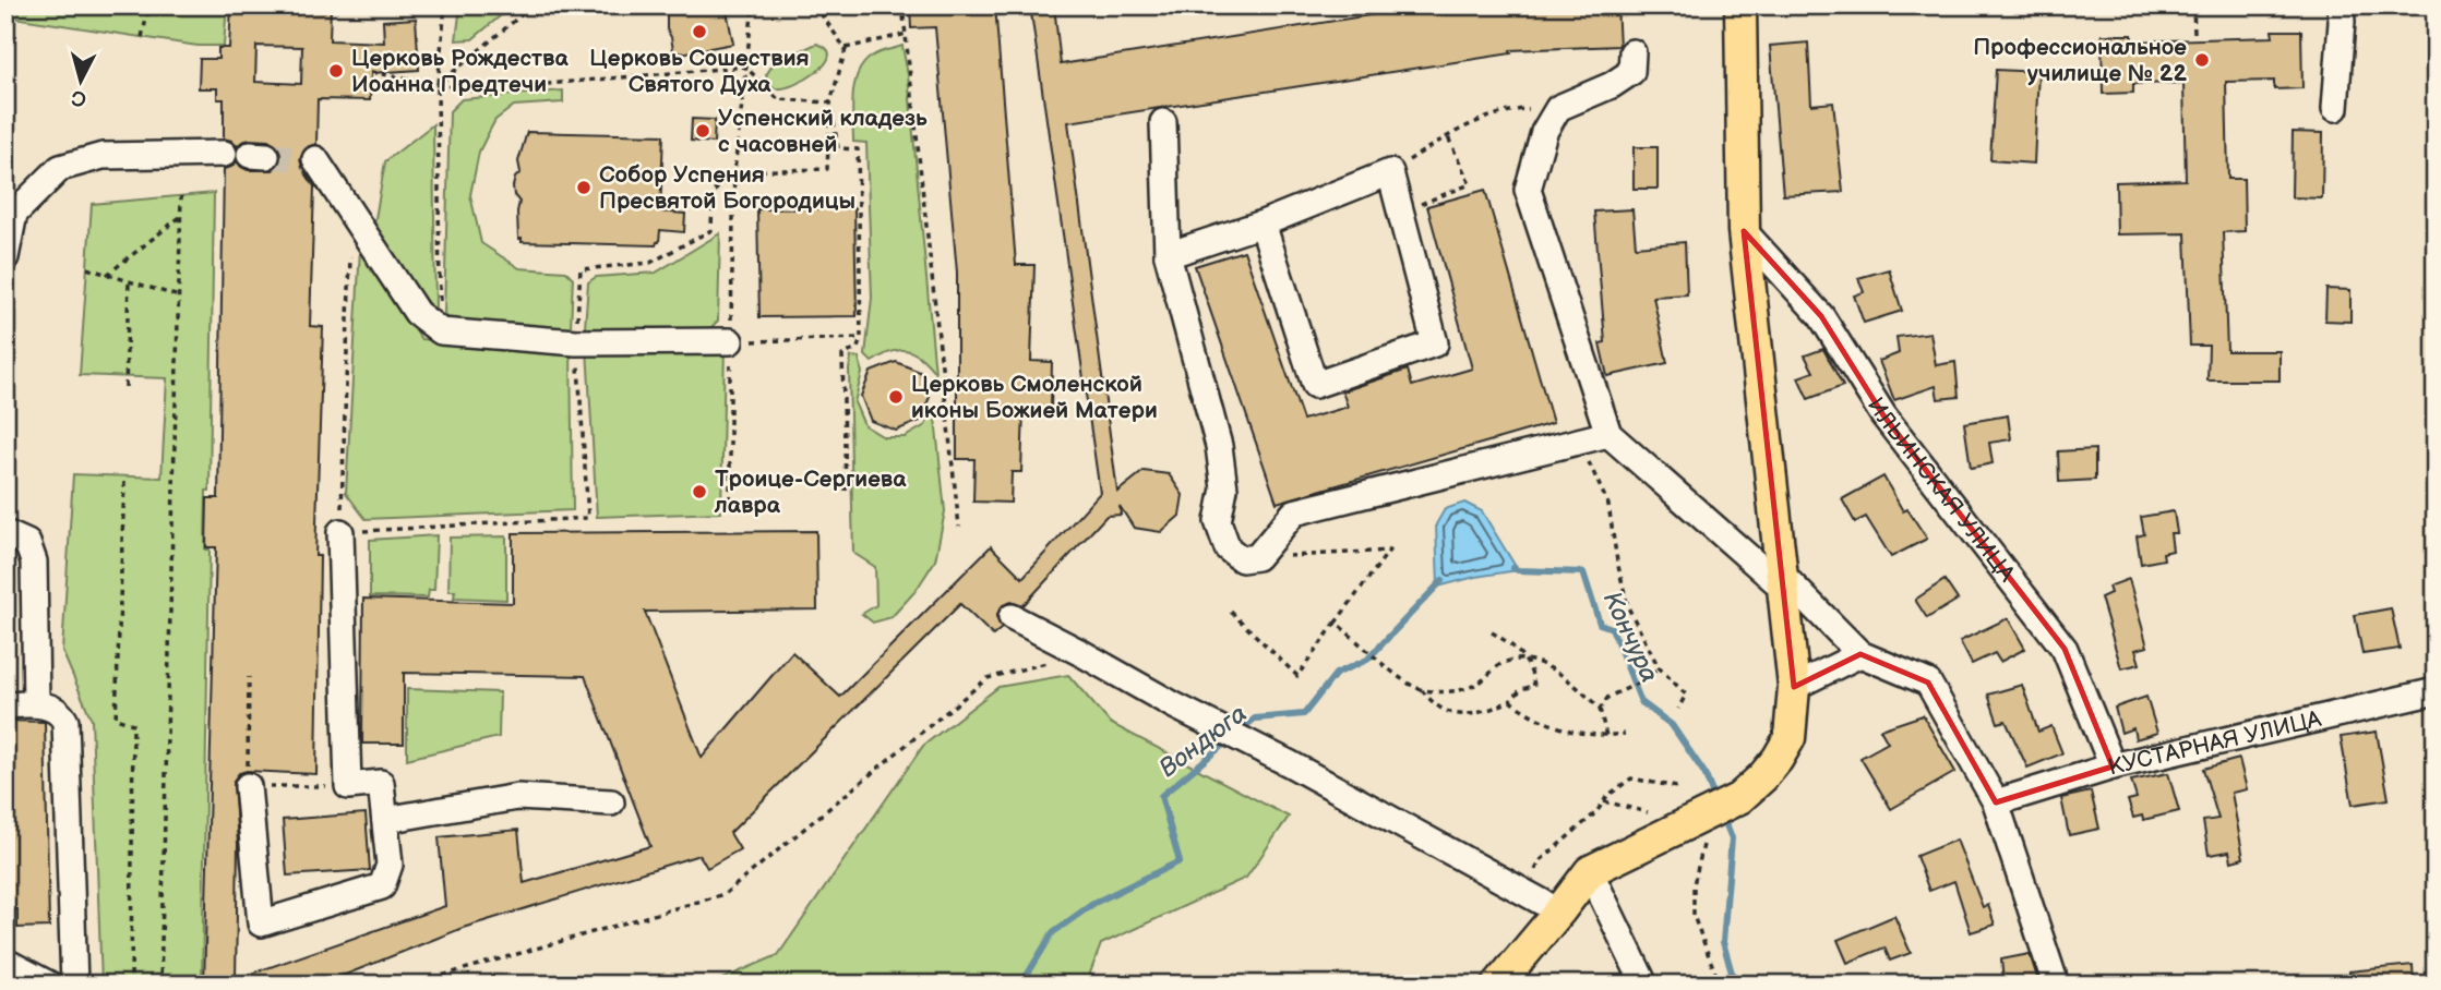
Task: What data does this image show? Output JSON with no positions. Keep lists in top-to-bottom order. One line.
{"streets":{"street":["ИЛЬИНСКАЯ УЛИЦА","КУСТАРНАЯ УЛИЦА"]},"crossings":[["ИЛЬИНСКАЯ УЛИЦА","КУСТАРНАЯ УЛИЦА"]],"water":["Кончура","Вондюга"],"places":["Церковь Сошествия Святого Духа","Профессиональное училище № 22","Церковь Рождества Иоанна Предтечи","Успенский кладезь с часовней","Собор Успения Пресвятой Богородицы","Церковь Смоленской иконы Божией Матери","Троице-Сергиева лавра"],"north":"bottom"}
